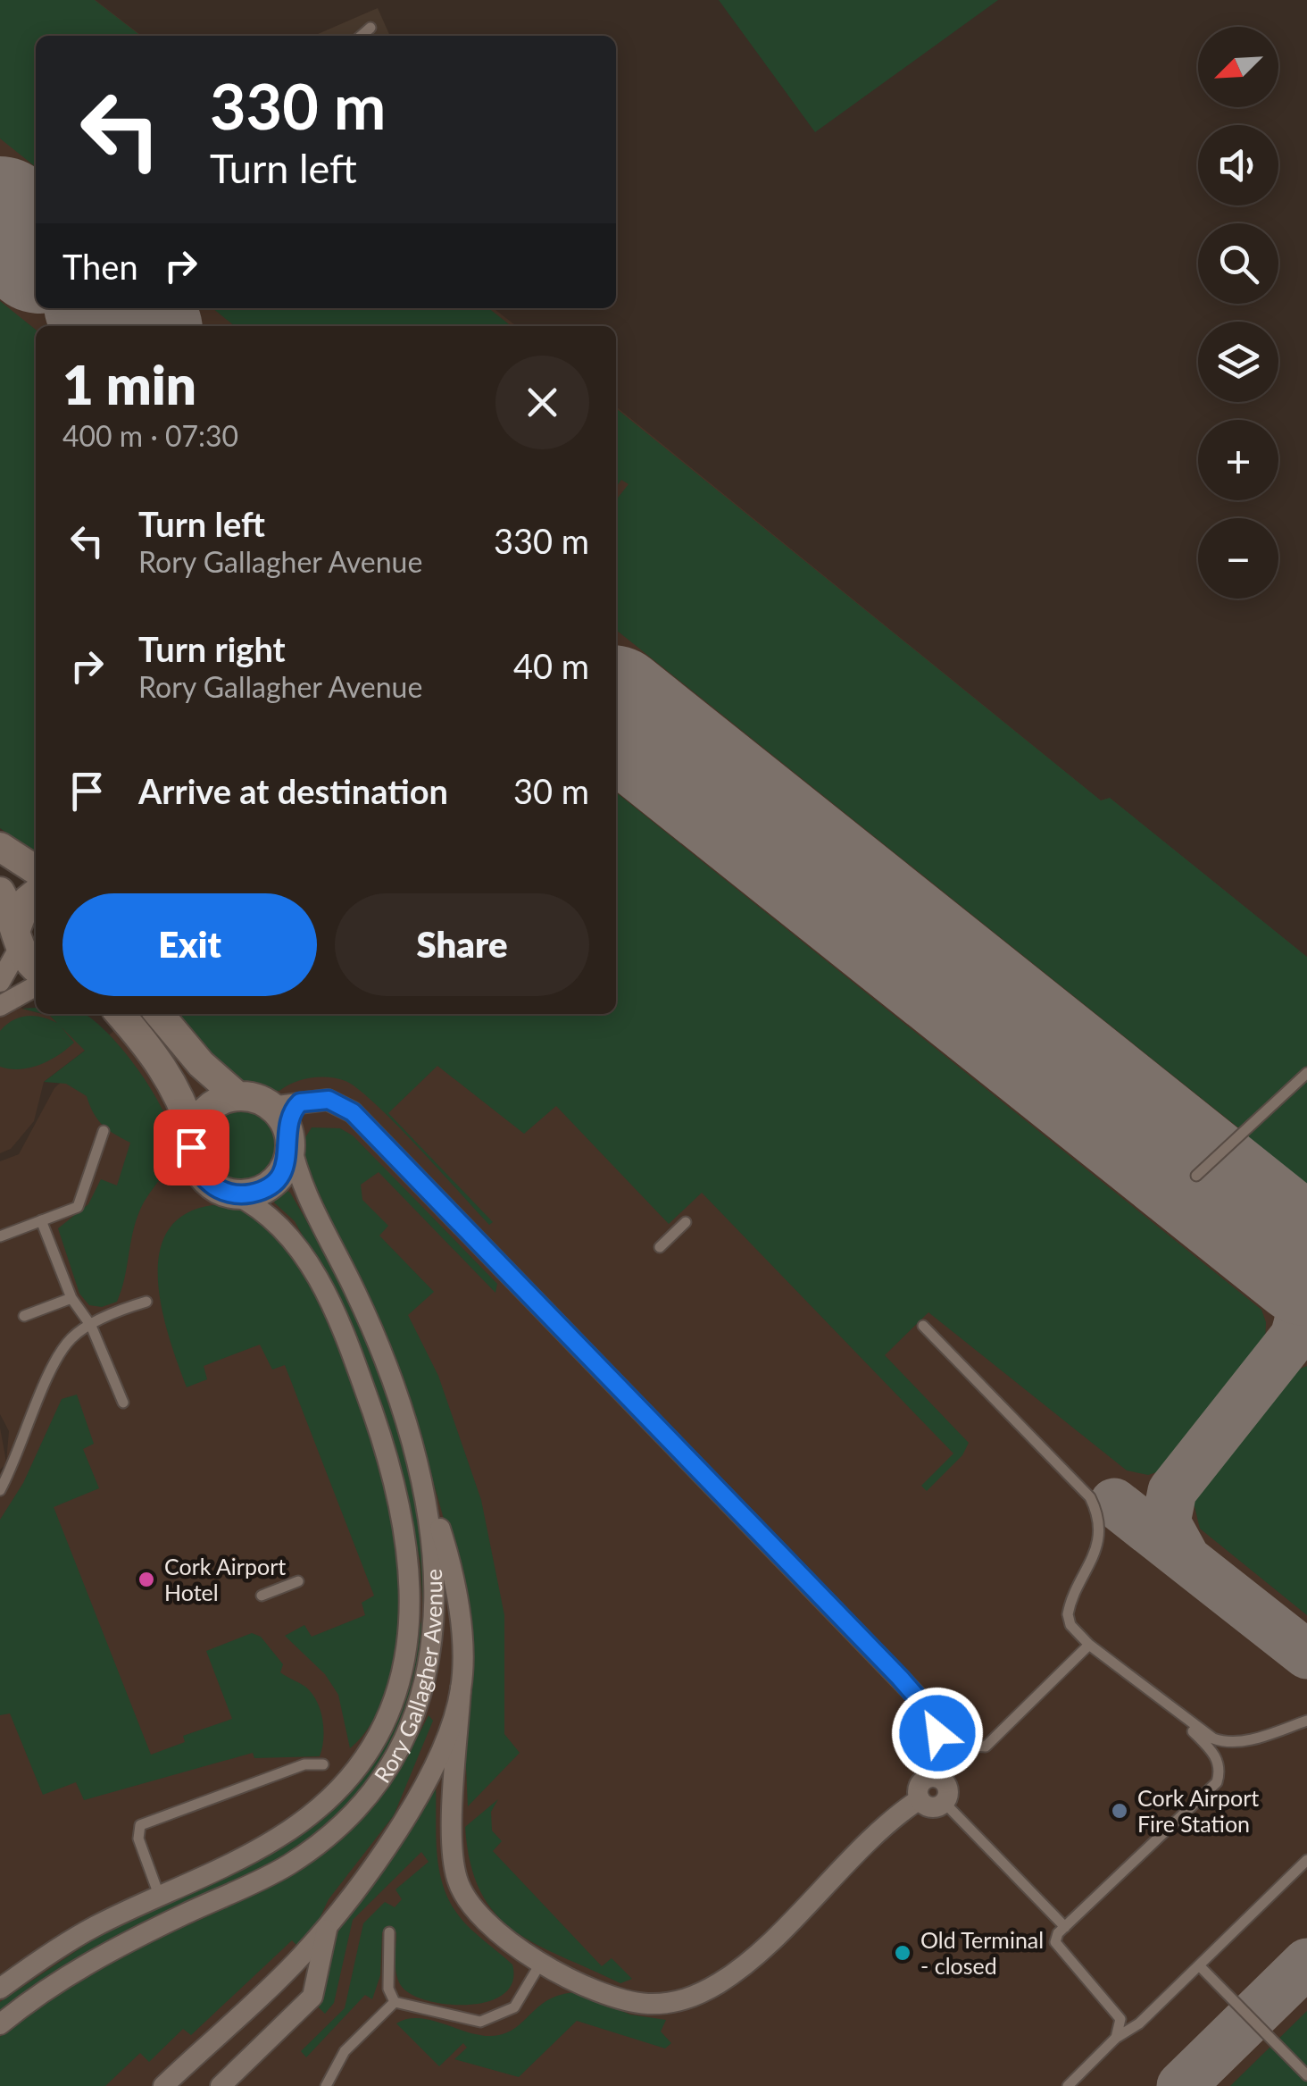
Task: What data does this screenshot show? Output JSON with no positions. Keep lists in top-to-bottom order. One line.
{"streets":{"street":["Rory Gallagher Avenue"]},"places":["Cork Airport Hotel","Cork Airport Fire Station","Old Terminal - closed"],"north":"bottom left","page":{"map_buttons":["+","−"],"turn":["330 m","Turn left"],"then":"Then","heading":["1 min","400 m · 07:30"],"list":[{"name":"Turn left","note":"Rory Gallagher Avenue","value":"330 m"},{"name":"Turn right","note":"Rory Gallagher Avenue","value":"40 m"},{"name":"Arrive at destination","value":"30 m"}],"buttons":["Exit","Share"]}}
